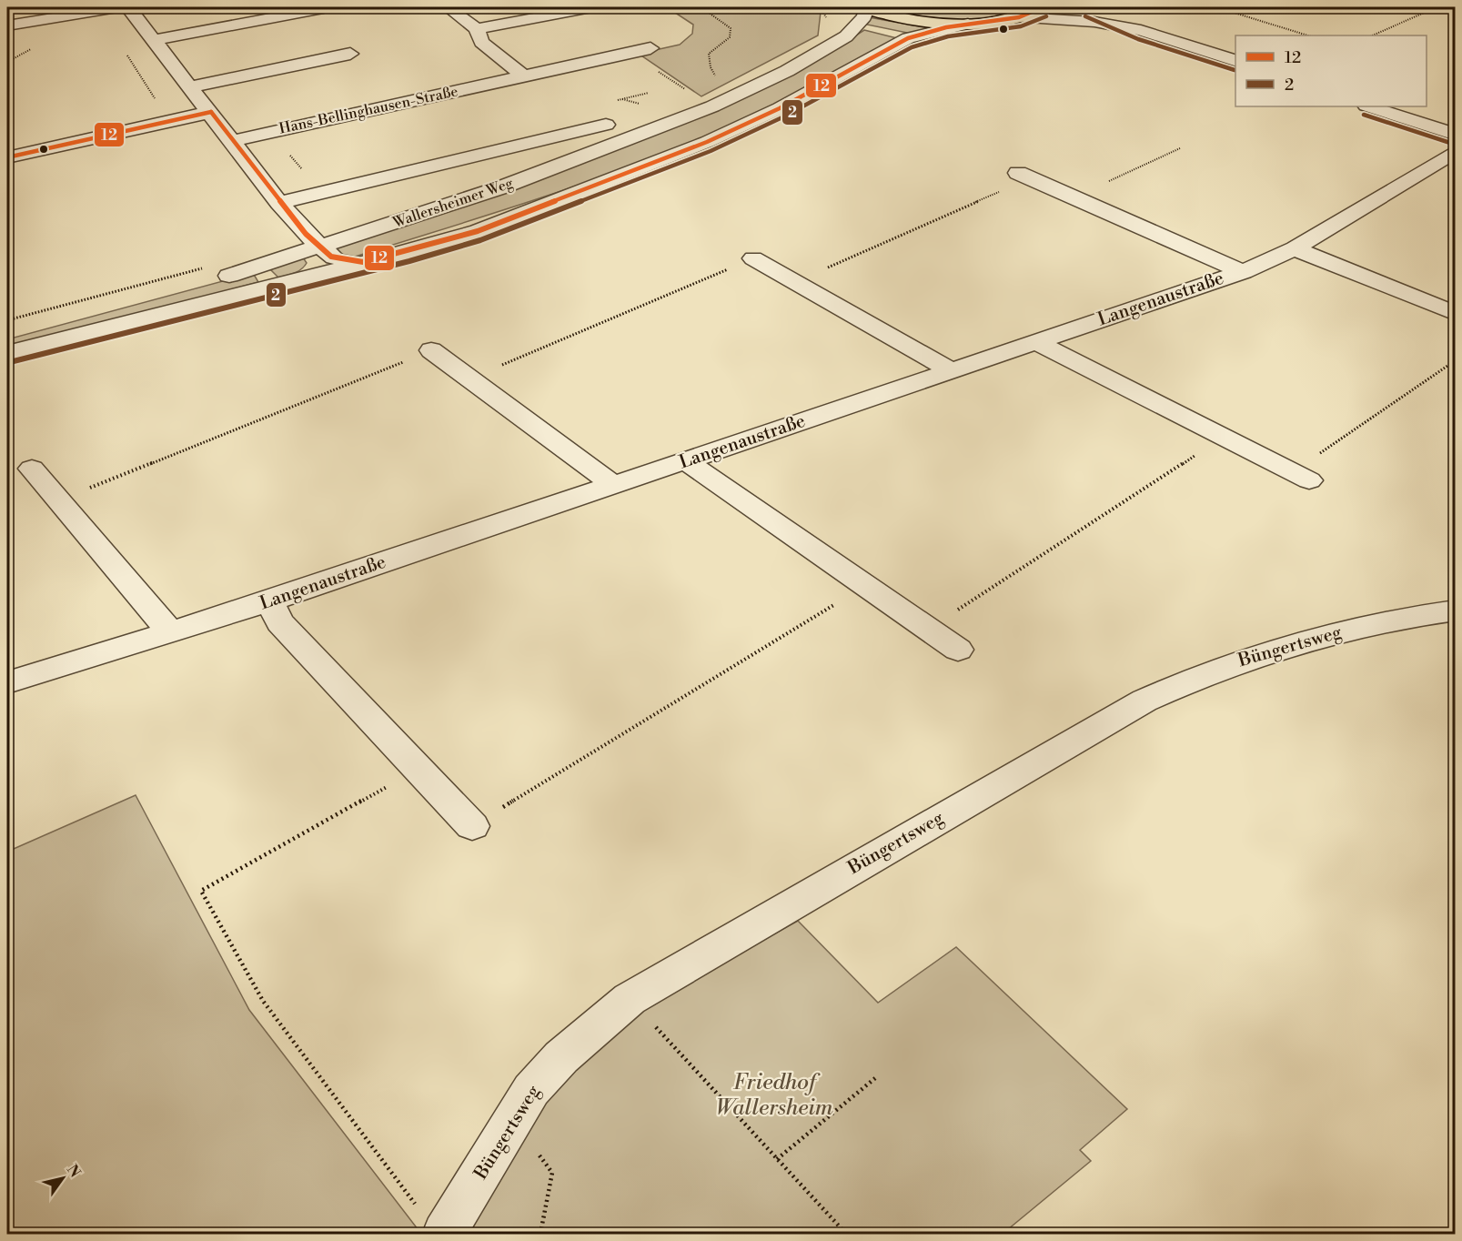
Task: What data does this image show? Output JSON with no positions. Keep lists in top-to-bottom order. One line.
{"streets":{"main road":["Wallersheimer Weg"],"street":["Hans-Bellinghausen-Straße","Langenaustraße","Büngertsweg"]},"parks":["Friedhof Wallersheim"],"lines":["transit line 12","transit line 2"],"legend":["12","2"],"north":"top right"}
